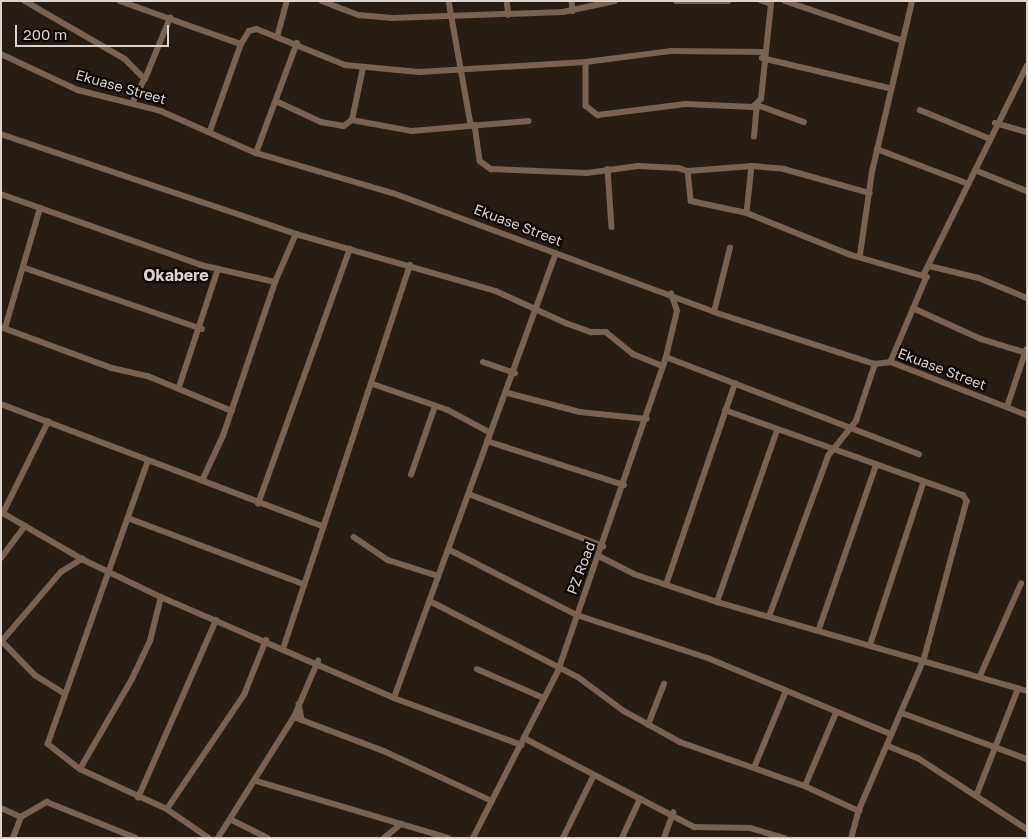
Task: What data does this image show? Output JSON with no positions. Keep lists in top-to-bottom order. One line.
{"streets":{"street":["Ekuase Street","PZ Road"]},"crossings":[["Ekuase Street","PZ Road"]],"districts":["Okabere"],"scale_bar":"200 m"}
